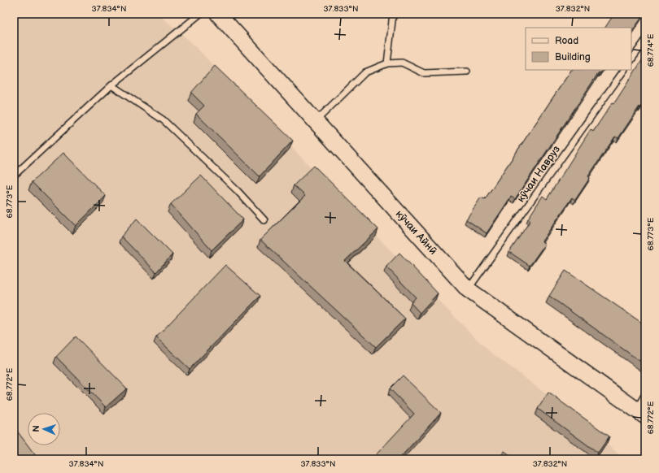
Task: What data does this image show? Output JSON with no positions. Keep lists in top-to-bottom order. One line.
{"streets":{"main road":["кӯчаи Айнӣ"],"lane":["кӯчаи Навруз"]},"crossings":[["кӯчаи Навруз","кӯчаи Айнӣ"]],"legend":["Road","Building"],"north":"left","coordinates":["37.834°N","37.833°N","37.832°N","68.774°E","68.773°E","68.772°E"]}
